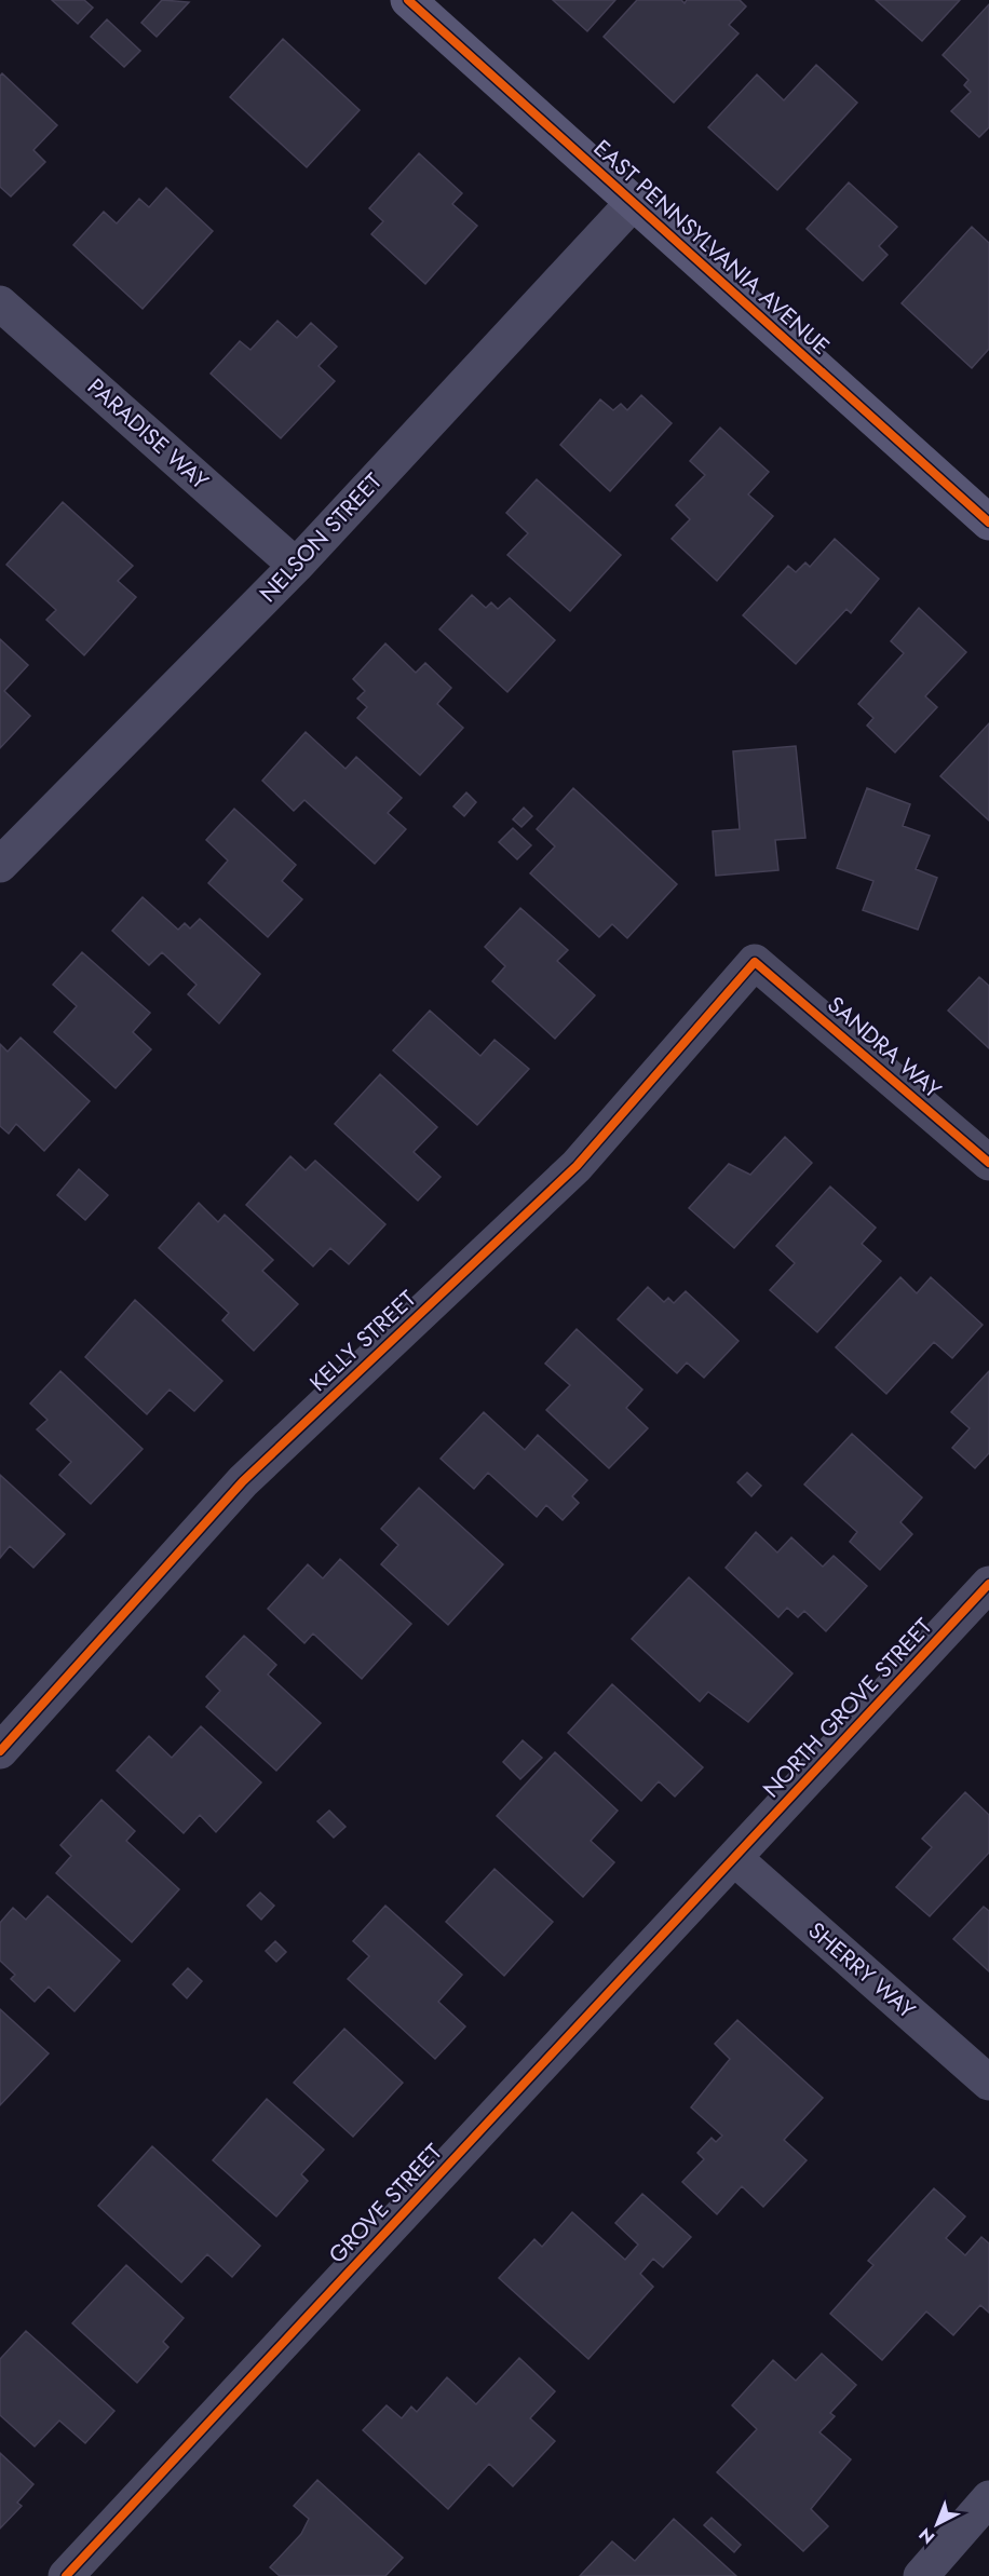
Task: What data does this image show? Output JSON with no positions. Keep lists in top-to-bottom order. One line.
{"streets":{"street":["EAST PENNSYLVANIA AVENUE","PARADISE WAY","NELSON STREET","SANDRA WAY","KELLY STREET","NORTH GROVE STREET","SHERRY WAY","GROVE STREET"]},"crossings":[["EAST PENNSYLVANIA AVENUE","NELSON STREET"],["PARADISE WAY","NELSON STREET"],["SANDRA WAY","KELLY STREET"],["NORTH GROVE STREET","SHERRY WAY"],["NORTH GROVE STREET","GROVE STREET"],["SHERRY WAY","GROVE STREET"]],"north":"bottom left"}
